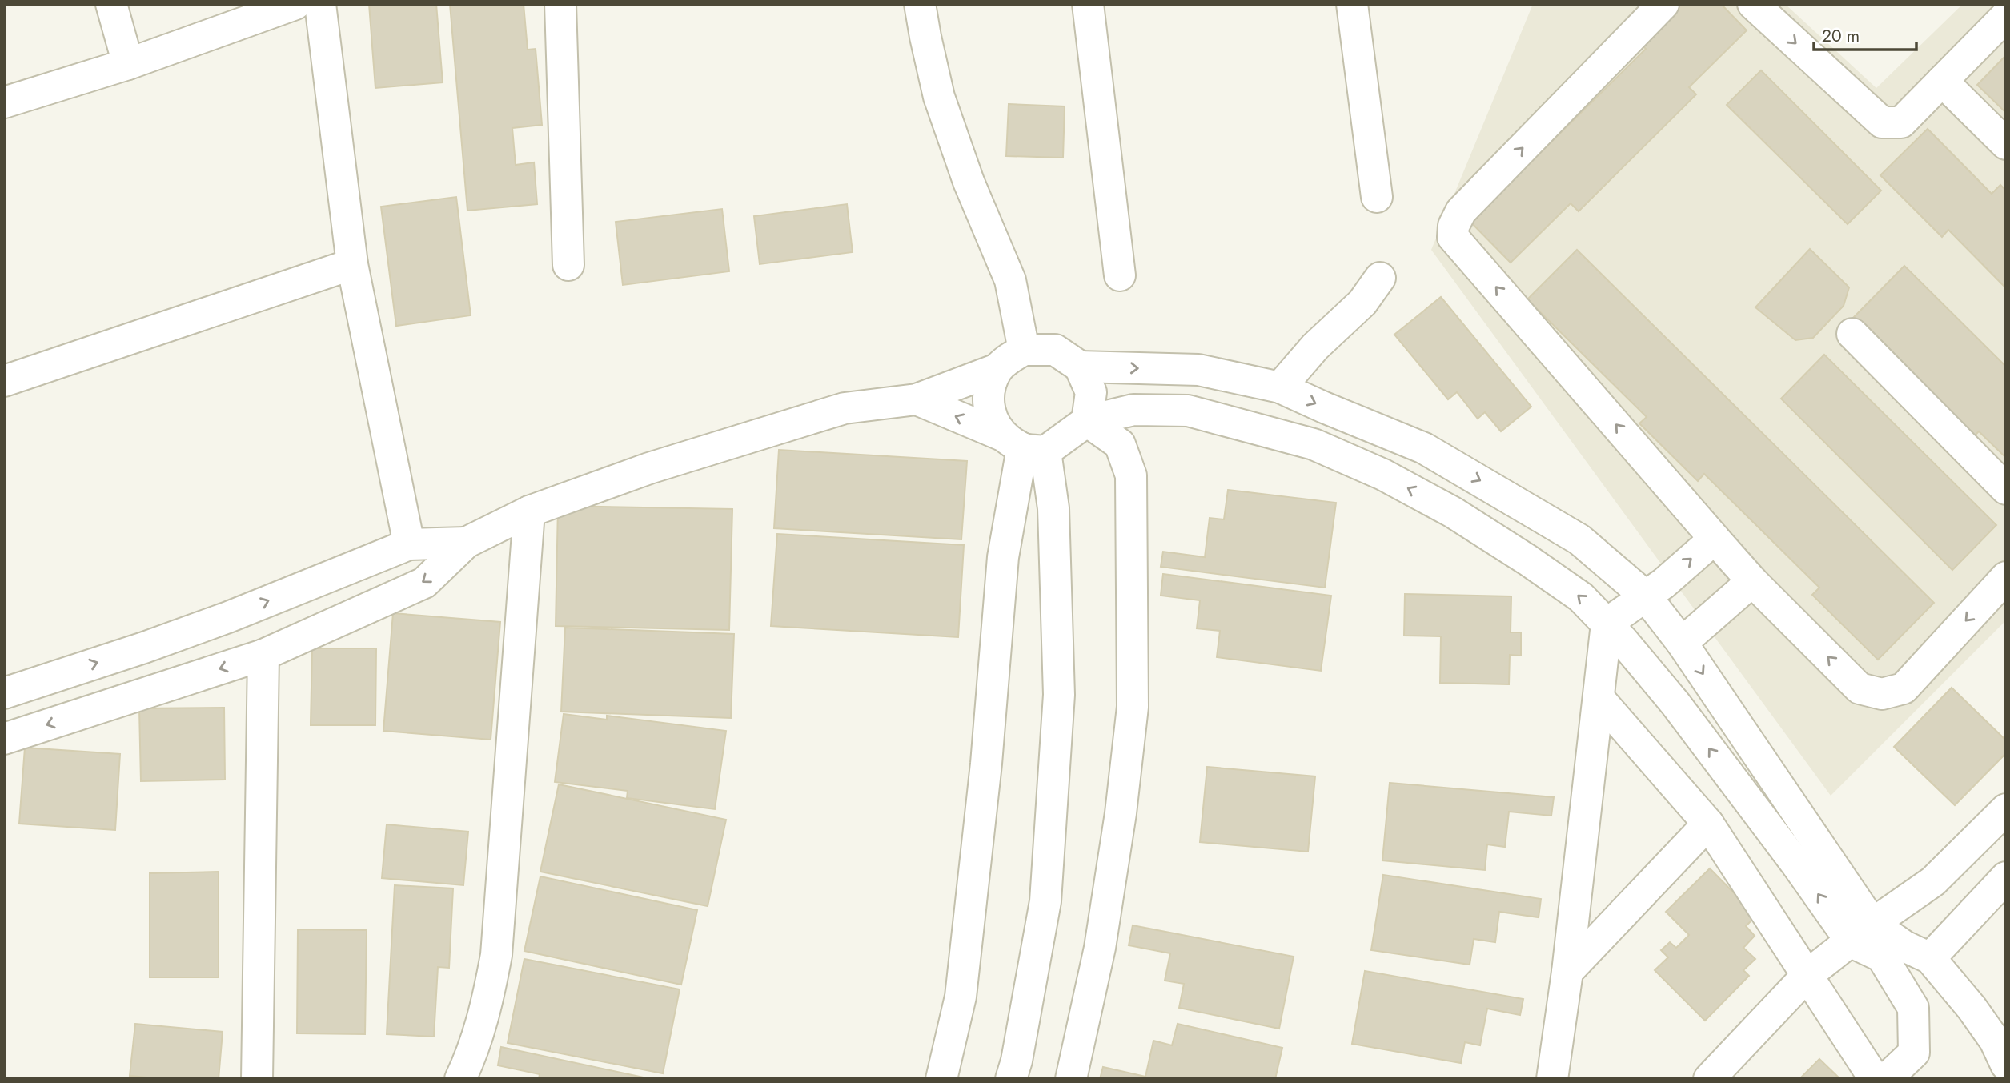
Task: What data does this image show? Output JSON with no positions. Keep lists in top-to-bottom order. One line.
{"scale_bar":"20 m"}
